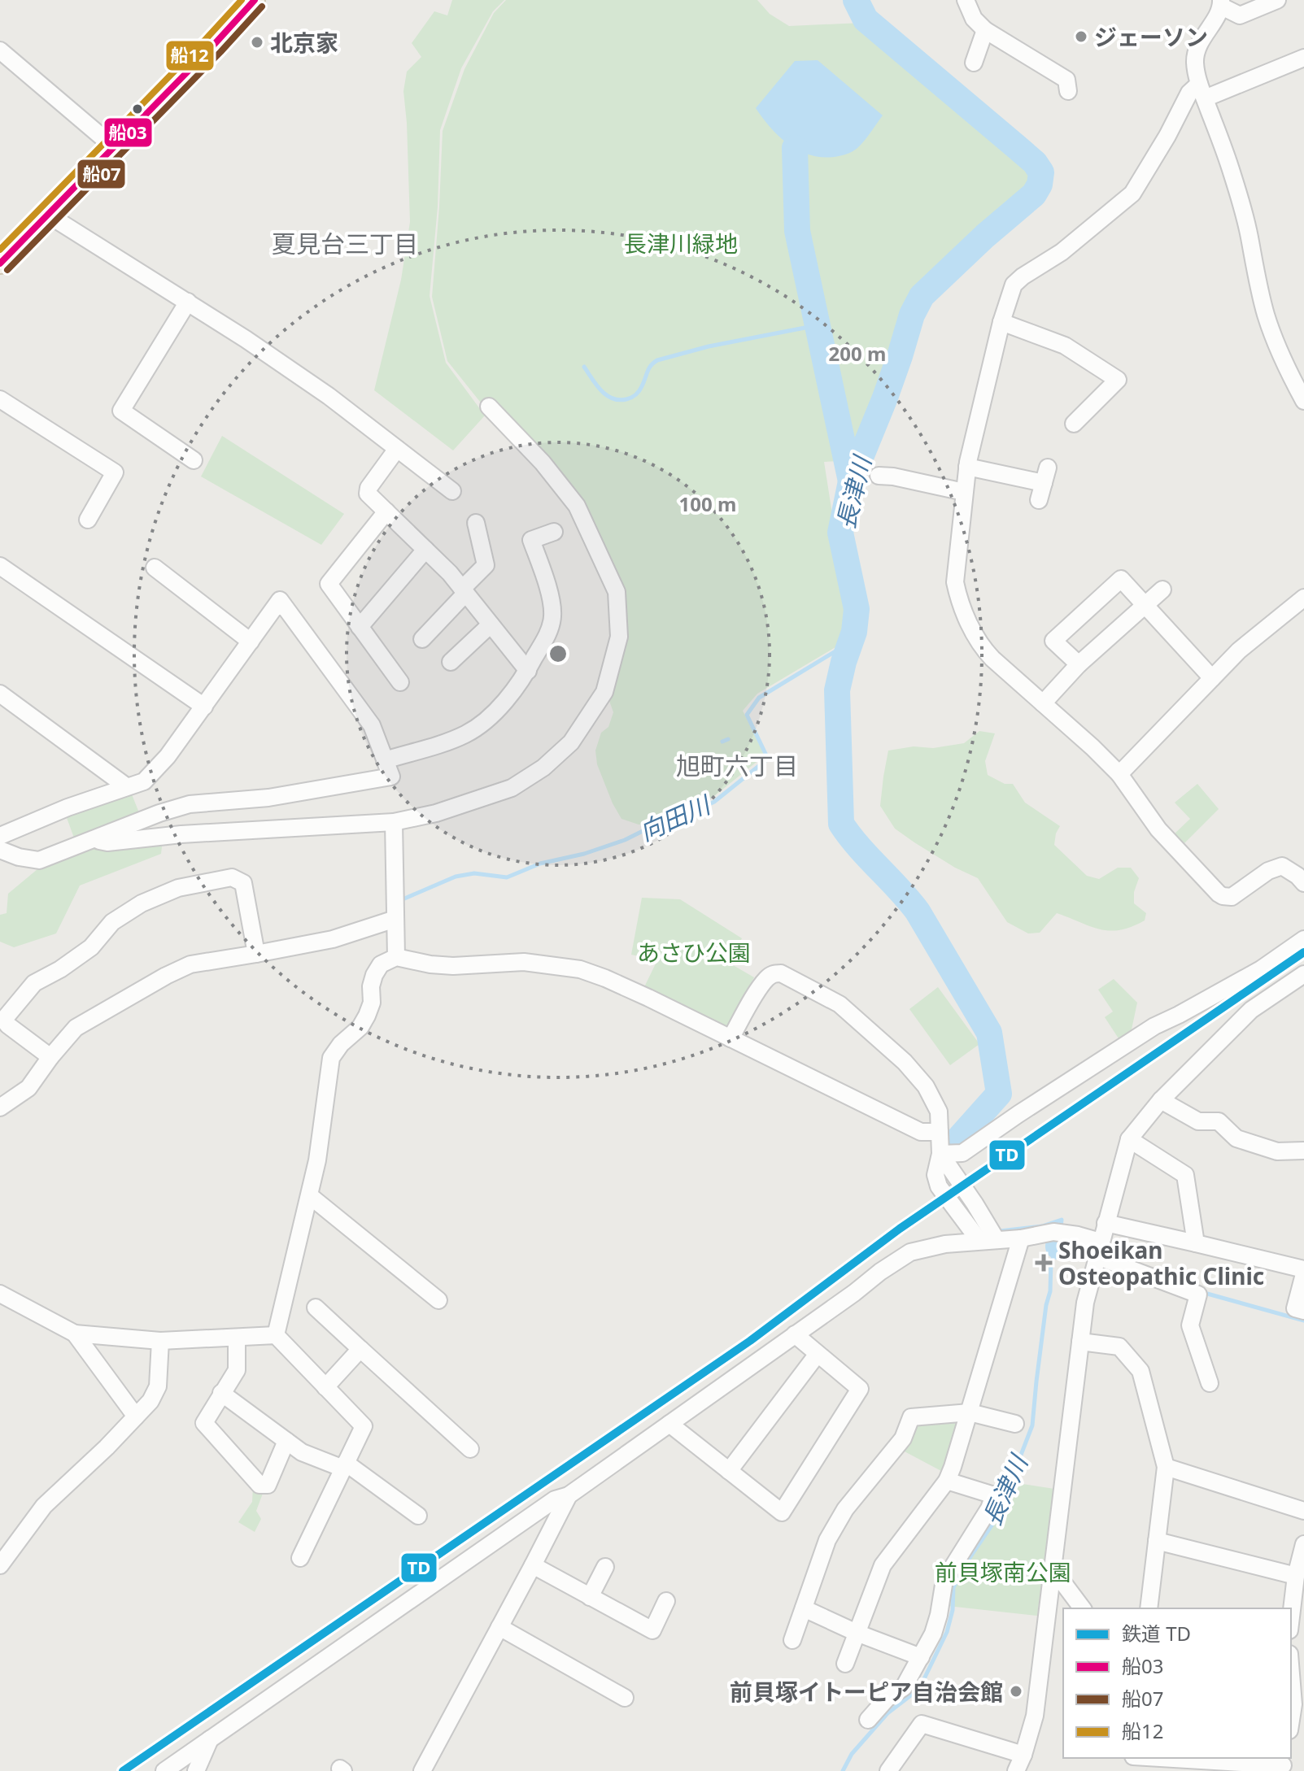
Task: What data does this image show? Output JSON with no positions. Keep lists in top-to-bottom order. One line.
{"districts":["夏見台三丁目","旭町六丁目"],"water":["長津川","向田川"],"parks":["長津川緑地","あさひ公園","前貝塚南公園"],"places":{"other":["ジェーソン","北京家","前貝塚イトーピア自治会館"],"health":["Shoeikan Osteopathic Clinic"]},"lines":["transit line 船03","transit line 船12","transit line 船07","rail line TD"],"legend":["鉄道 TD","船03","船07","船12"],"rings":["200 m","100 m"]}
